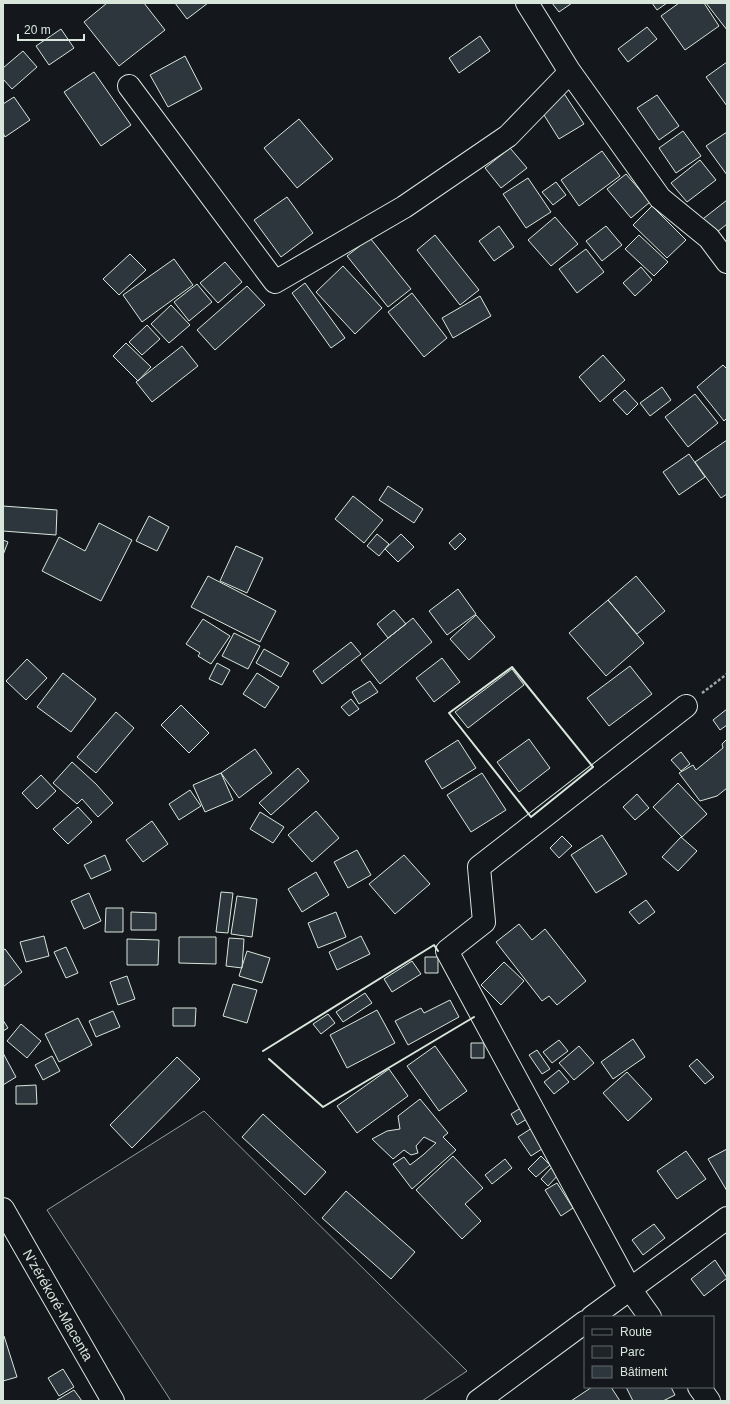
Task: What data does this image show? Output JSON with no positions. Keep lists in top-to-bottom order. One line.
{"streets":{"main road":["N'zérékoré-Macenta"]},"legend":["Route","Parc","Bâtiment"],"scale_bar":"20 m"}
